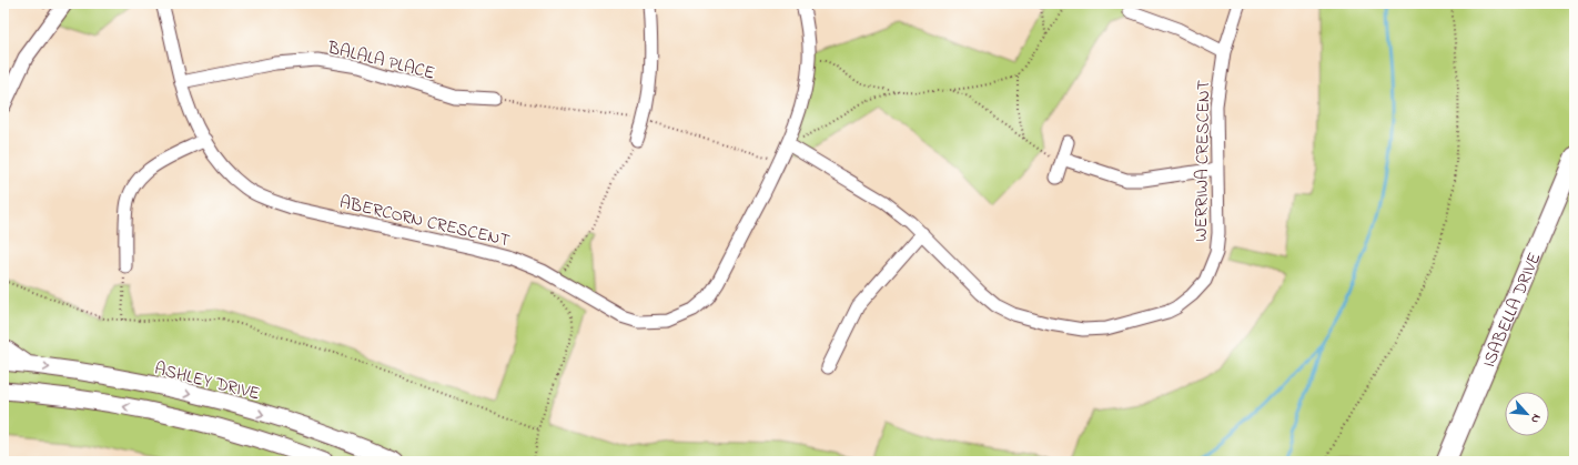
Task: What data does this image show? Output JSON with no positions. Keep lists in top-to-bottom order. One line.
{"streets":{"main road":["ISABELLA DRIVE","ASHLEY DRIVE"],"street":["BALALA PLACE","WERRIWA CRESCENT","ABERCORN CRESCENT"]},"crossings":[["BALALA PLACE","ABERCORN CRESCENT"],["WERRIWA CRESCENT","ABERCORN CRESCENT"]],"north":"bottom right"}
